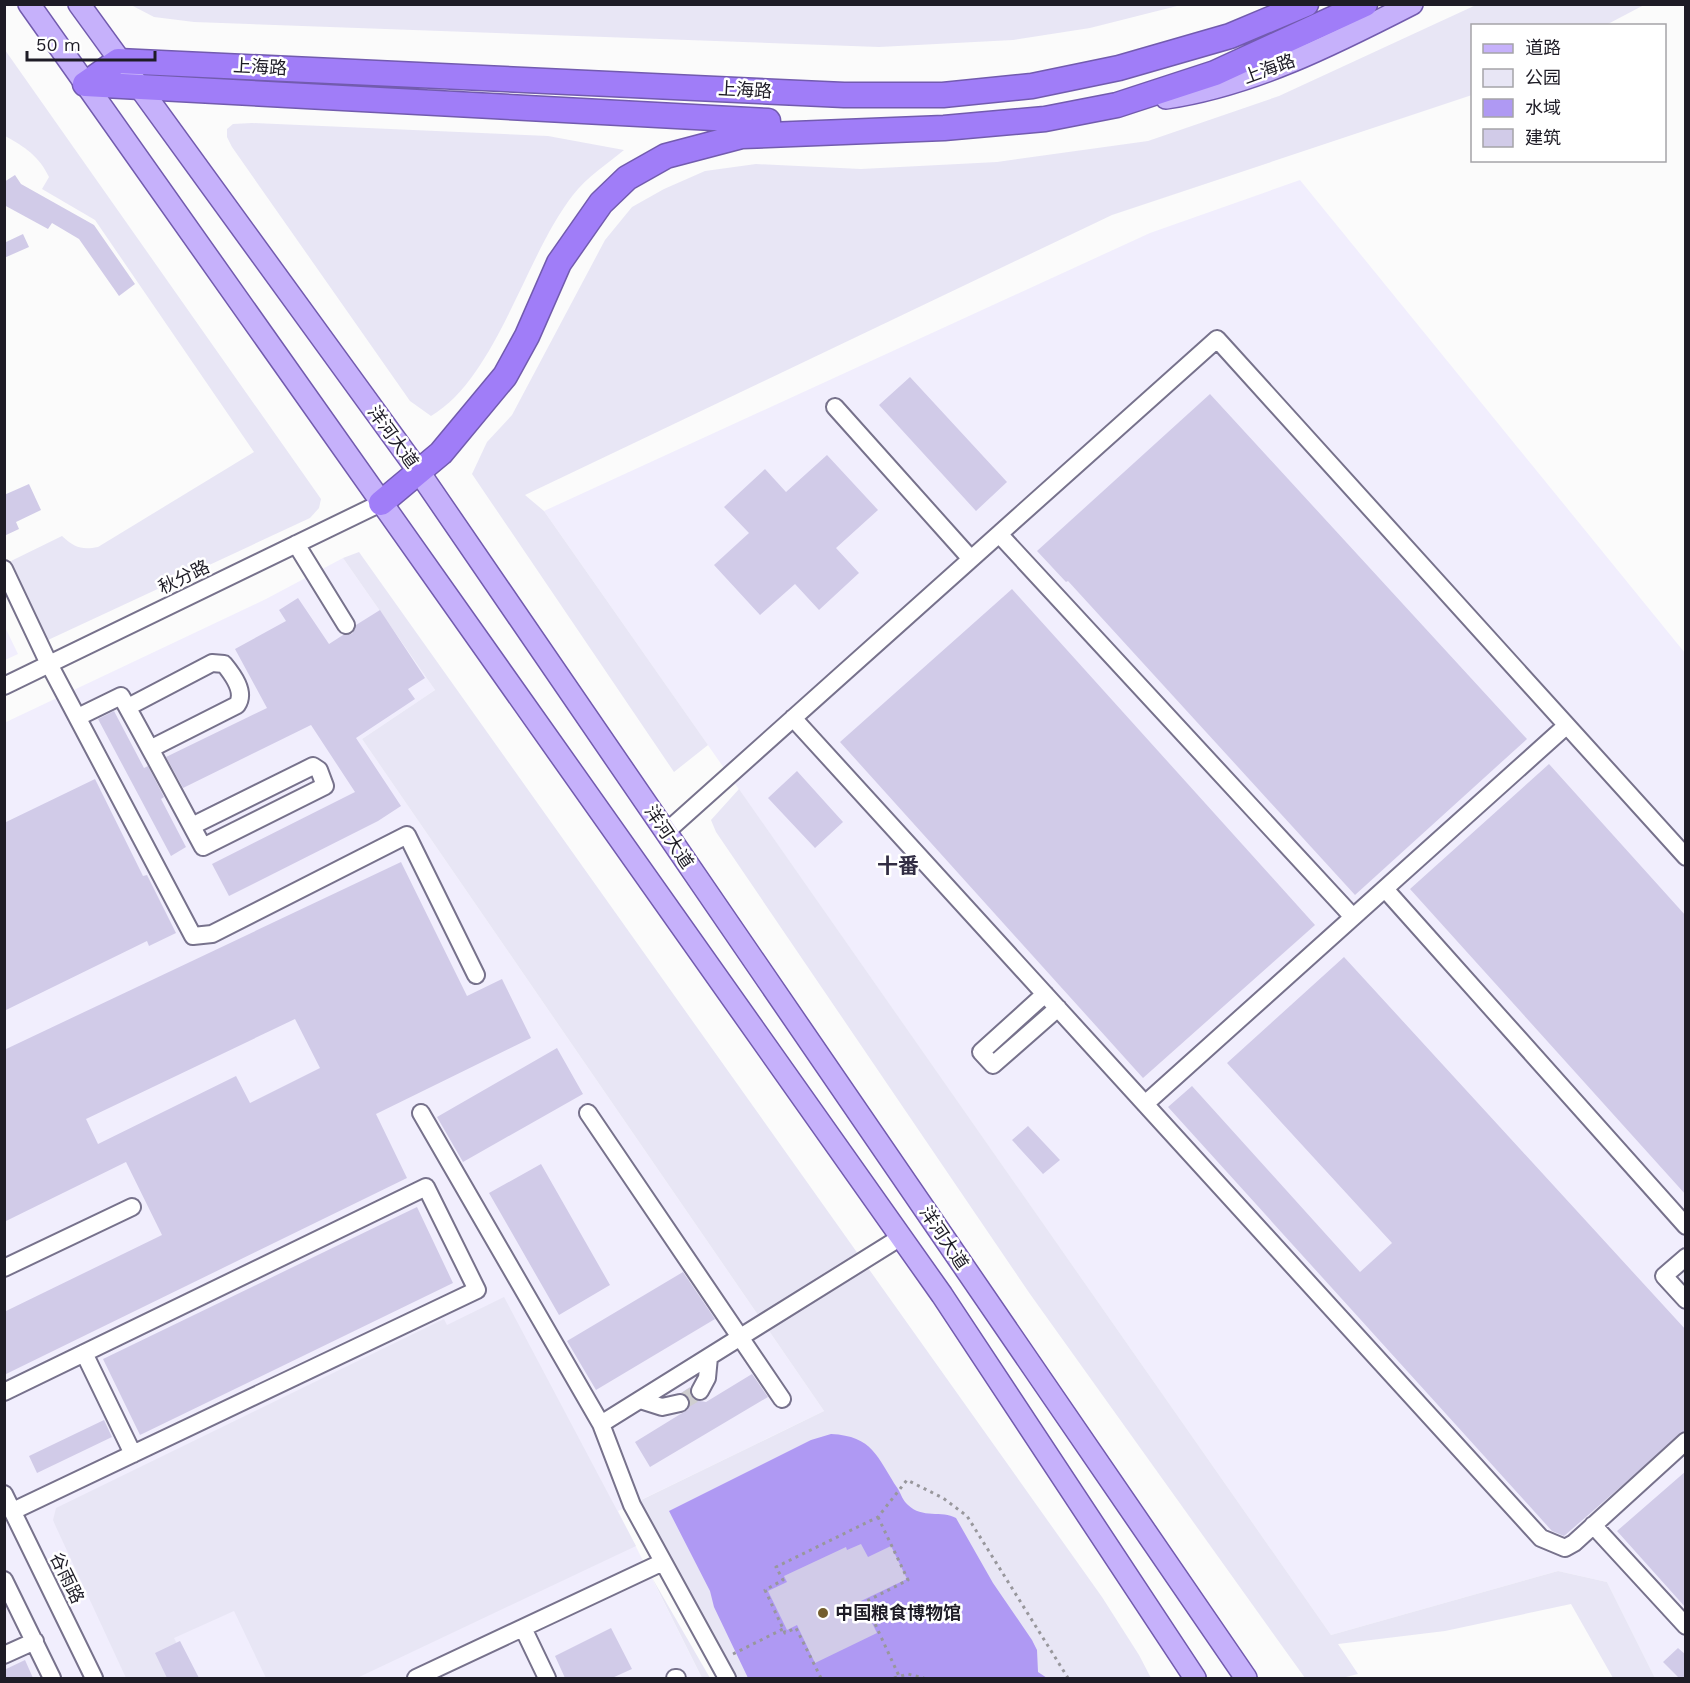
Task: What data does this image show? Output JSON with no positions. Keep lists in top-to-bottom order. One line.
{"streets":{"highway":["上海路"],"main road":["洋河大道"],"street":["秋分路","谷雨路"]},"crossings":[["上海路","洋河大道"],["上海路","秋分路"],["洋河大道","秋分路"]],"districts":["十番"],"places":["中国粮食博物馆"],"legend":["道路","公园","水域","建筑"],"scale_bar":"50 m"}
